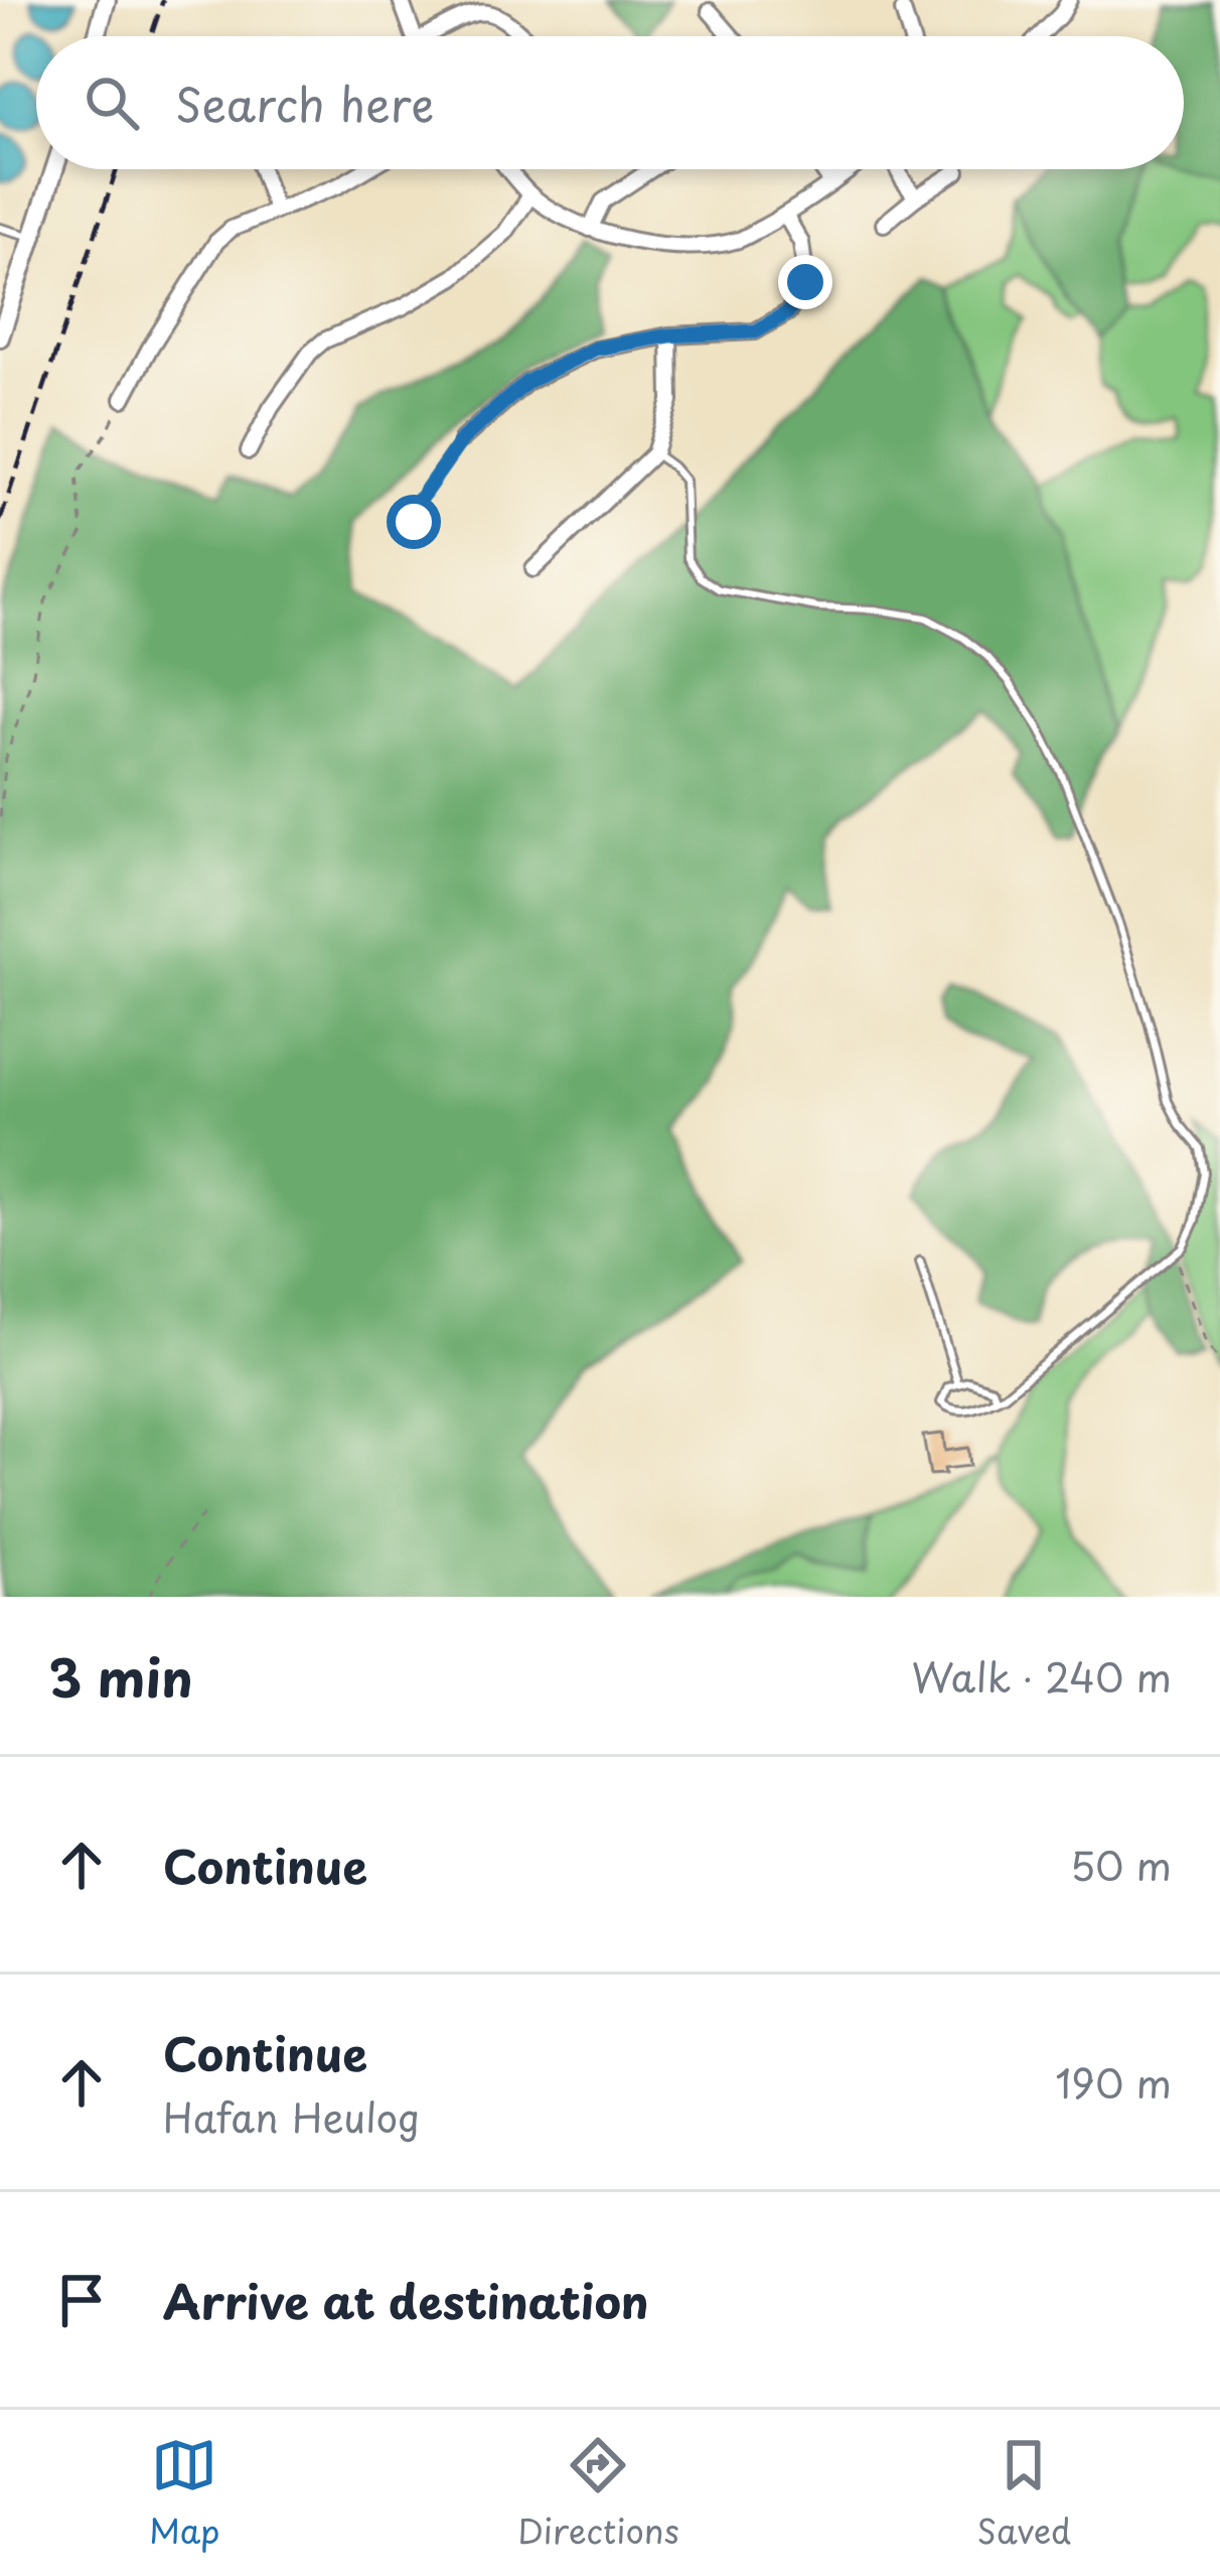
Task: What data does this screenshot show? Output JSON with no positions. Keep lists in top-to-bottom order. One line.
{"page":{"search":"Search here","heading":["3 min","Walk · 240 m"],"list":[["Continue","50 m"],["Continue","Hafan Heulog","190 m"],"Arrive at destination"],"nav":["Map","Directions","Saved"]}}
